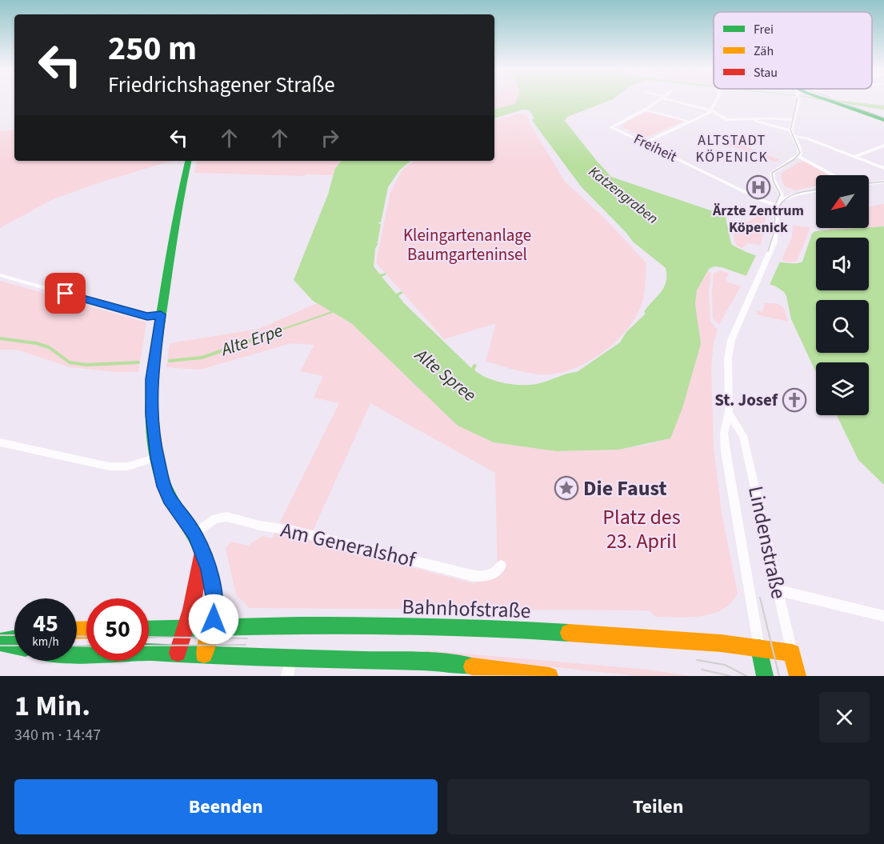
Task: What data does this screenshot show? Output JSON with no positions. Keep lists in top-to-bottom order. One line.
{"streets":{"main road":["Lindenstraße","Bahnhofstraße"],"street":["Freiheit","Am Generalshof"]},"crossings":[["Freiheit","Lindenstraße"],["Lindenstraße","Bahnhofstraße"]],"districts":["ALTSTADT KÖPENICK"],"water":["Katzengraben","Alte Erpe","Alte Spree"],"parks":["Kleingartenanlage Baumgarteninsel","Platz des 23. April"],"places":{"hospital":["Ärzte Zentrum Köpenick"],"church":["St. Josef"],"place":["Die Faust"]},"legend":["Frei","Zäh","Stau"],"north":"bottom left","page":{"turn":["250 m","Friedrichshagener Straße"],"speed":"45 km/h","limit":"50","heading":["1 Min.","340 m · 14:47"],"buttons":["Beenden","Teilen"]}}
